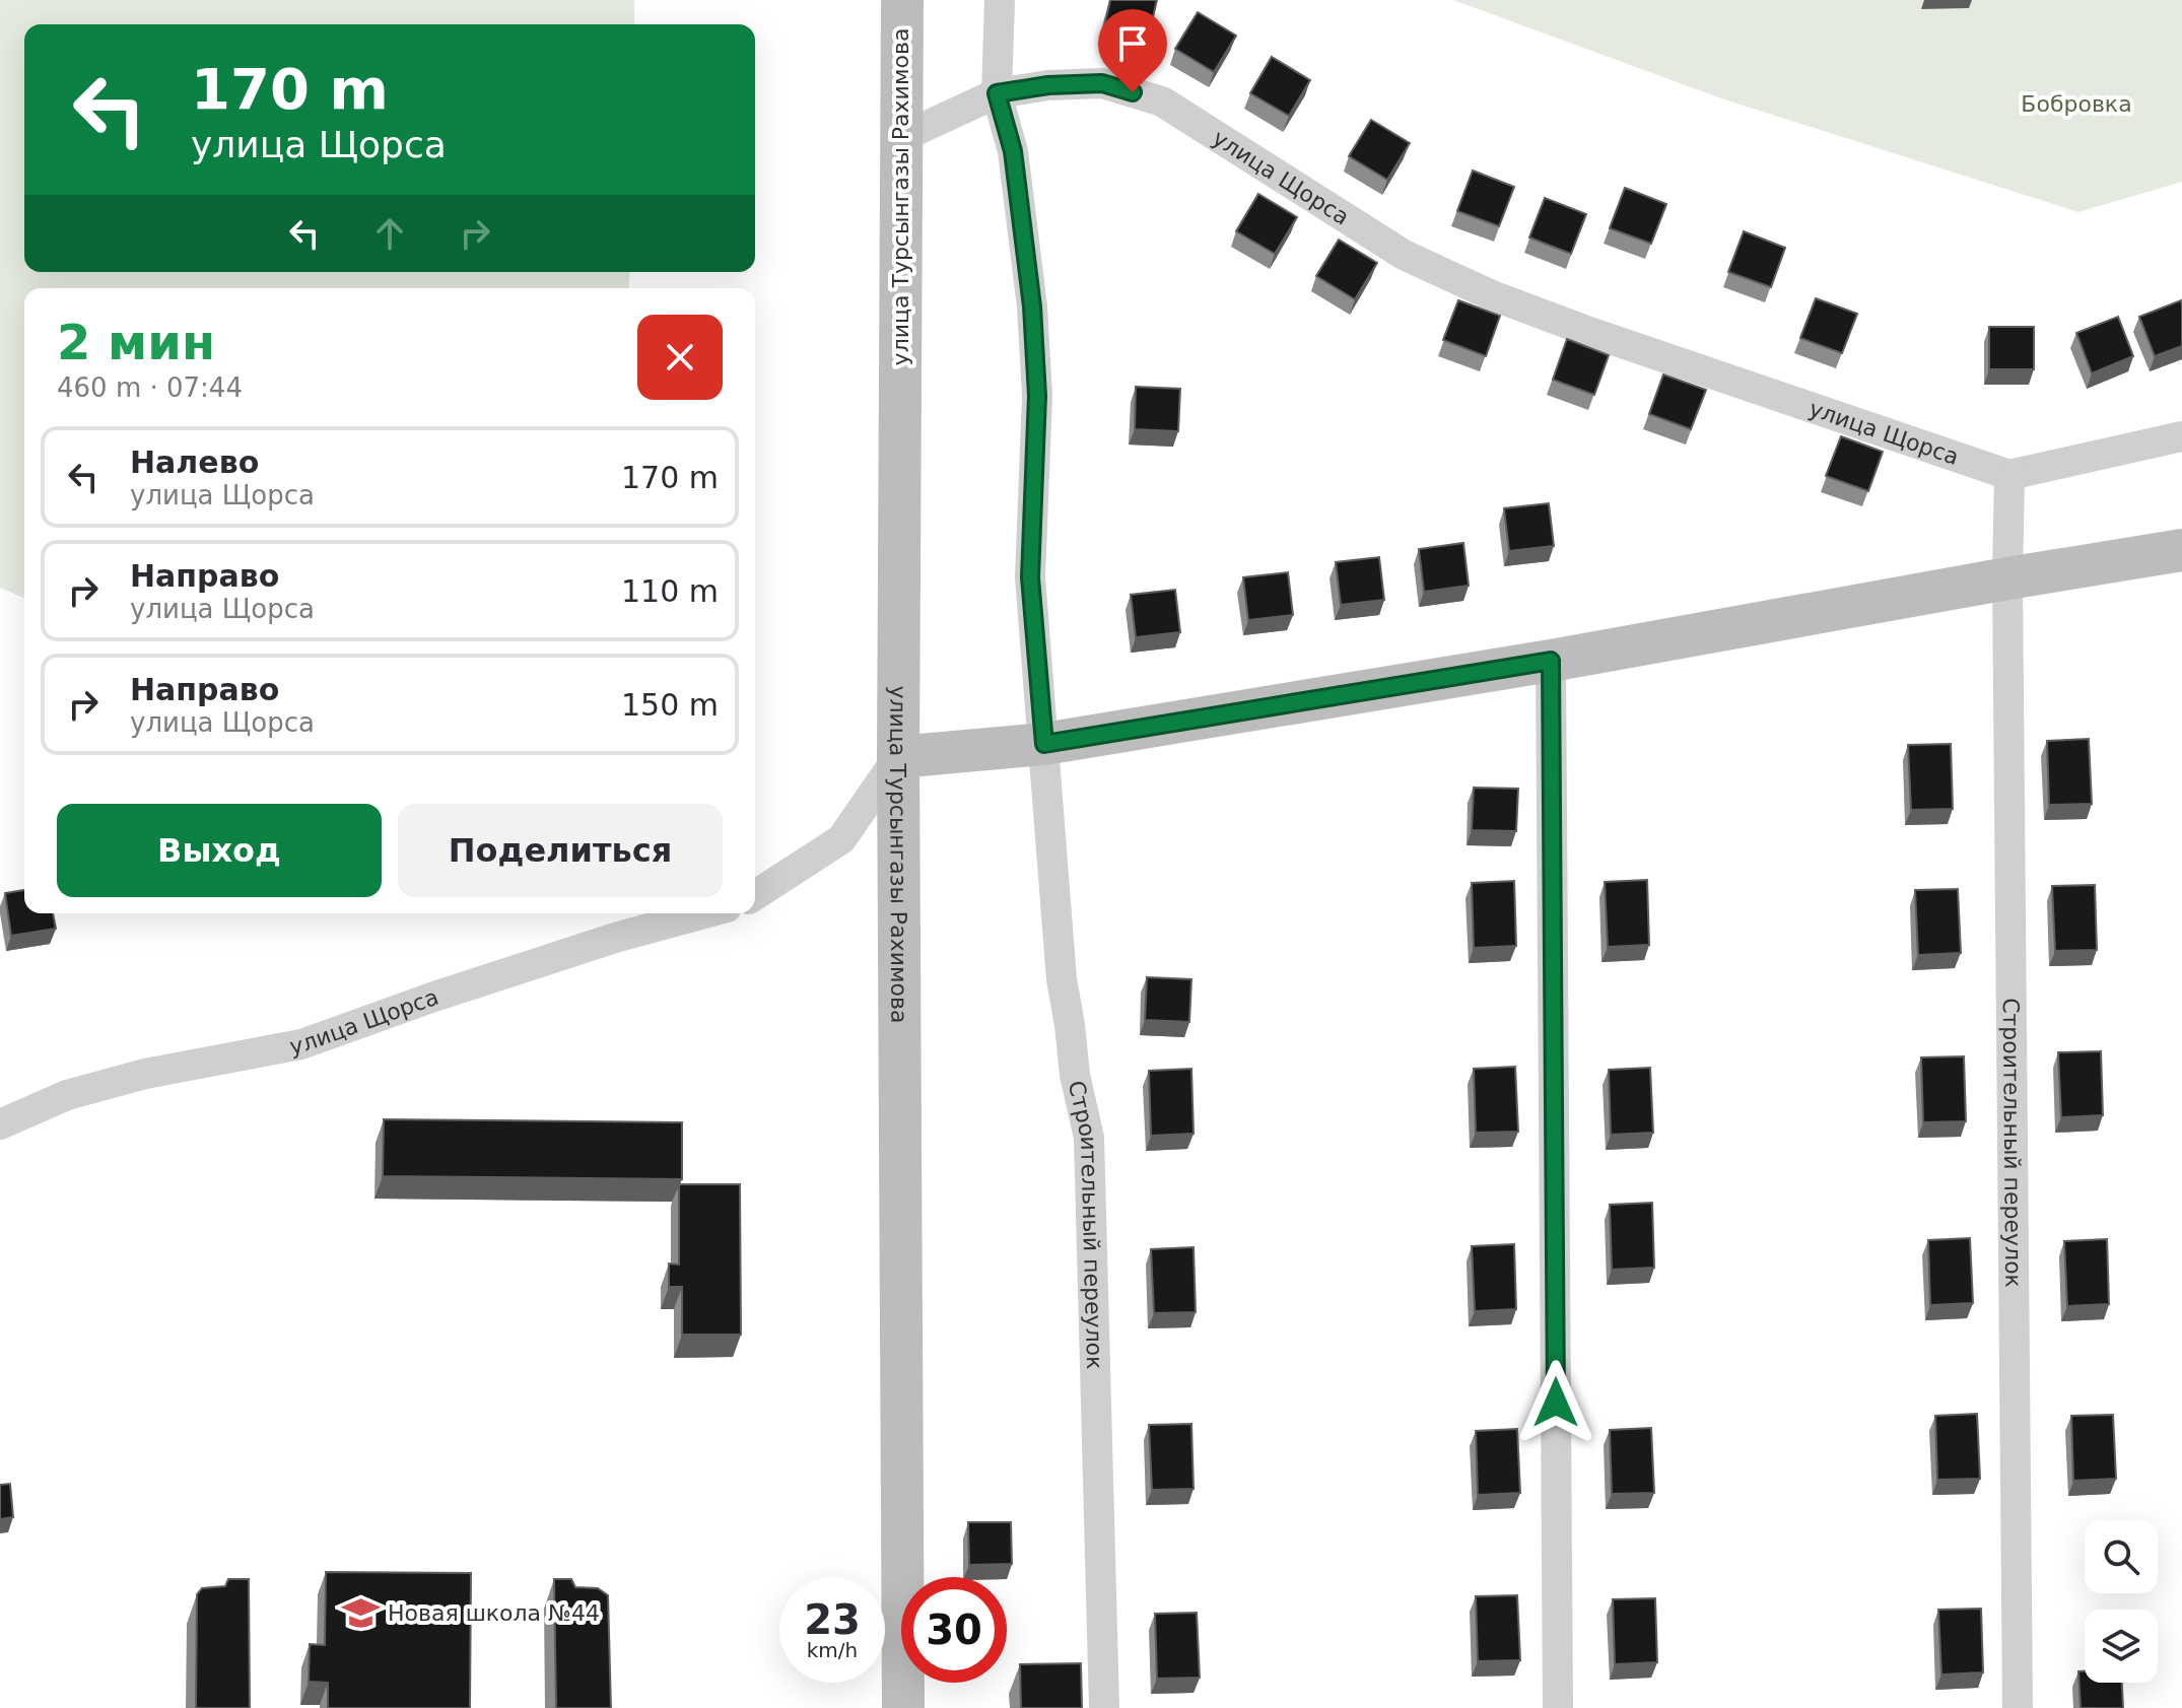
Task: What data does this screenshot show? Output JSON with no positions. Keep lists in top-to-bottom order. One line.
{"streets":{"street":["улица Щорса","улица Турсынгазы Рахимова","Строительный переулок"]},"crossings":[["улица Щорса","улица Турсынгазы Рахимова"],["улица Щорса","Строительный переулок"]],"parks":["Бобровка"],"places":{"school or university":["Новая школа №44"]},"page":{"turn":["170 m","улица Щорса"],"heading":["2 мин","460 m · 07:44"],"list":[{"name":"Налево","note":"улица Щорса","value":"170 m"},{"name":"Направо","note":"улица Щорса","value":"110 m"},{"name":"Направо","note":"улица Щорса","value":"150 m"}],"buttons":["Выход","Поделиться"],"speed":"23 km/h","limit":"30"}}
